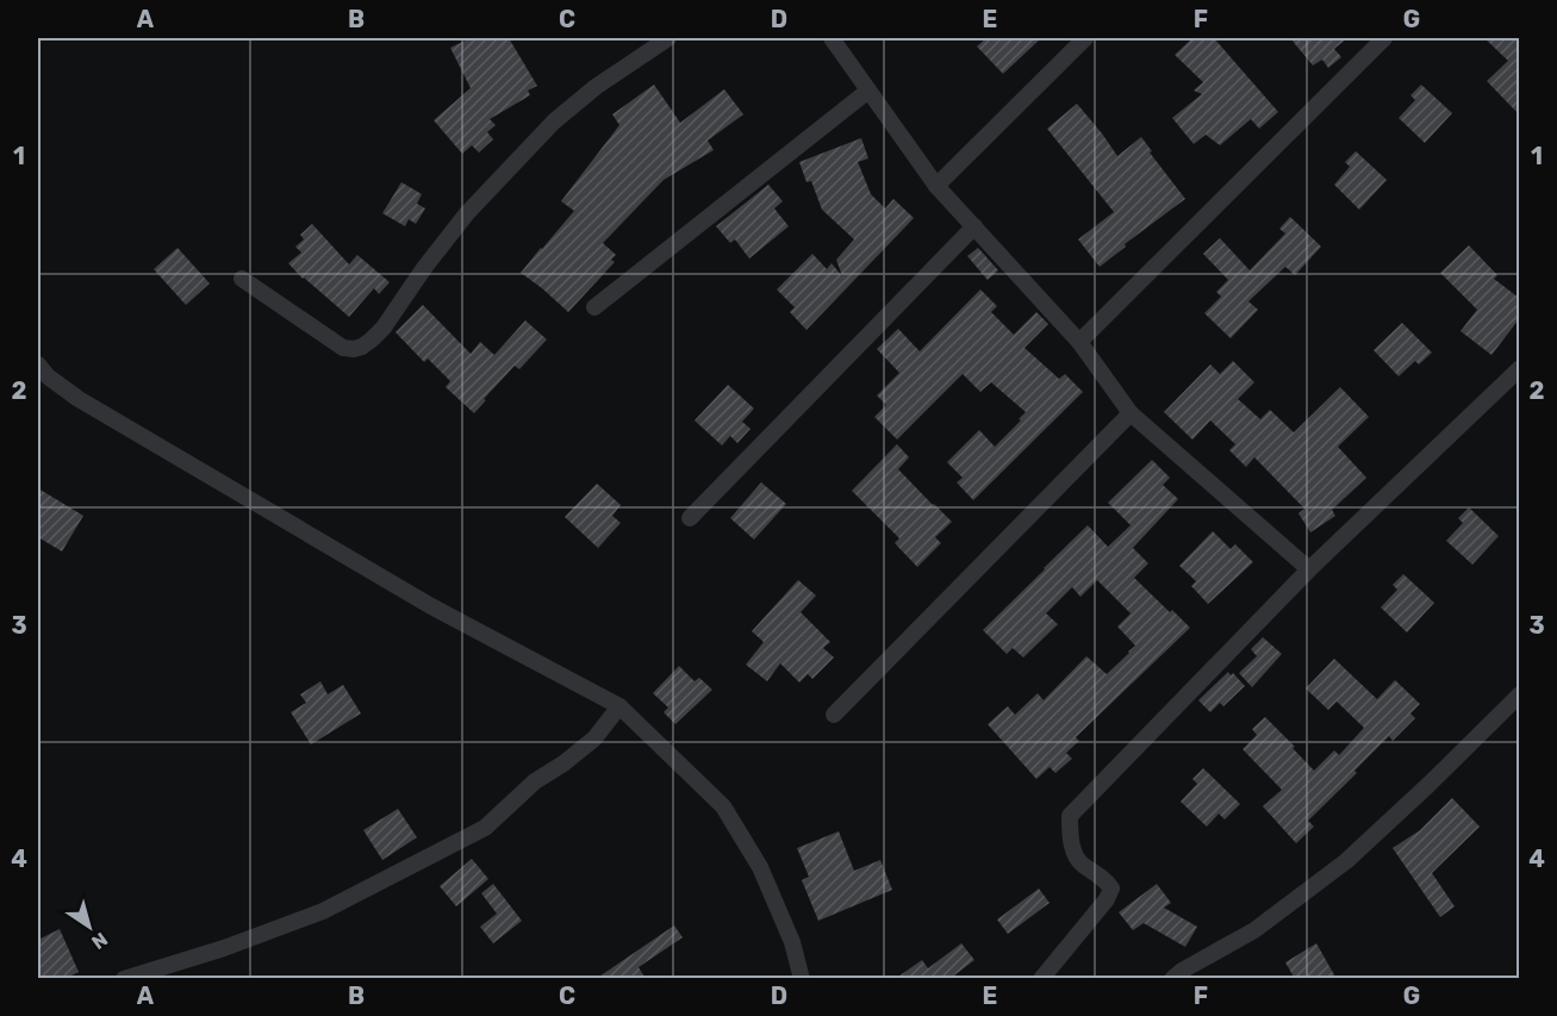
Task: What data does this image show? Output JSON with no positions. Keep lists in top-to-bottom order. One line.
{"north":"bottom right","grid":{"columns":["A","B","C","D","E","F","G"],"rows":["1","2","3","4"]}}
